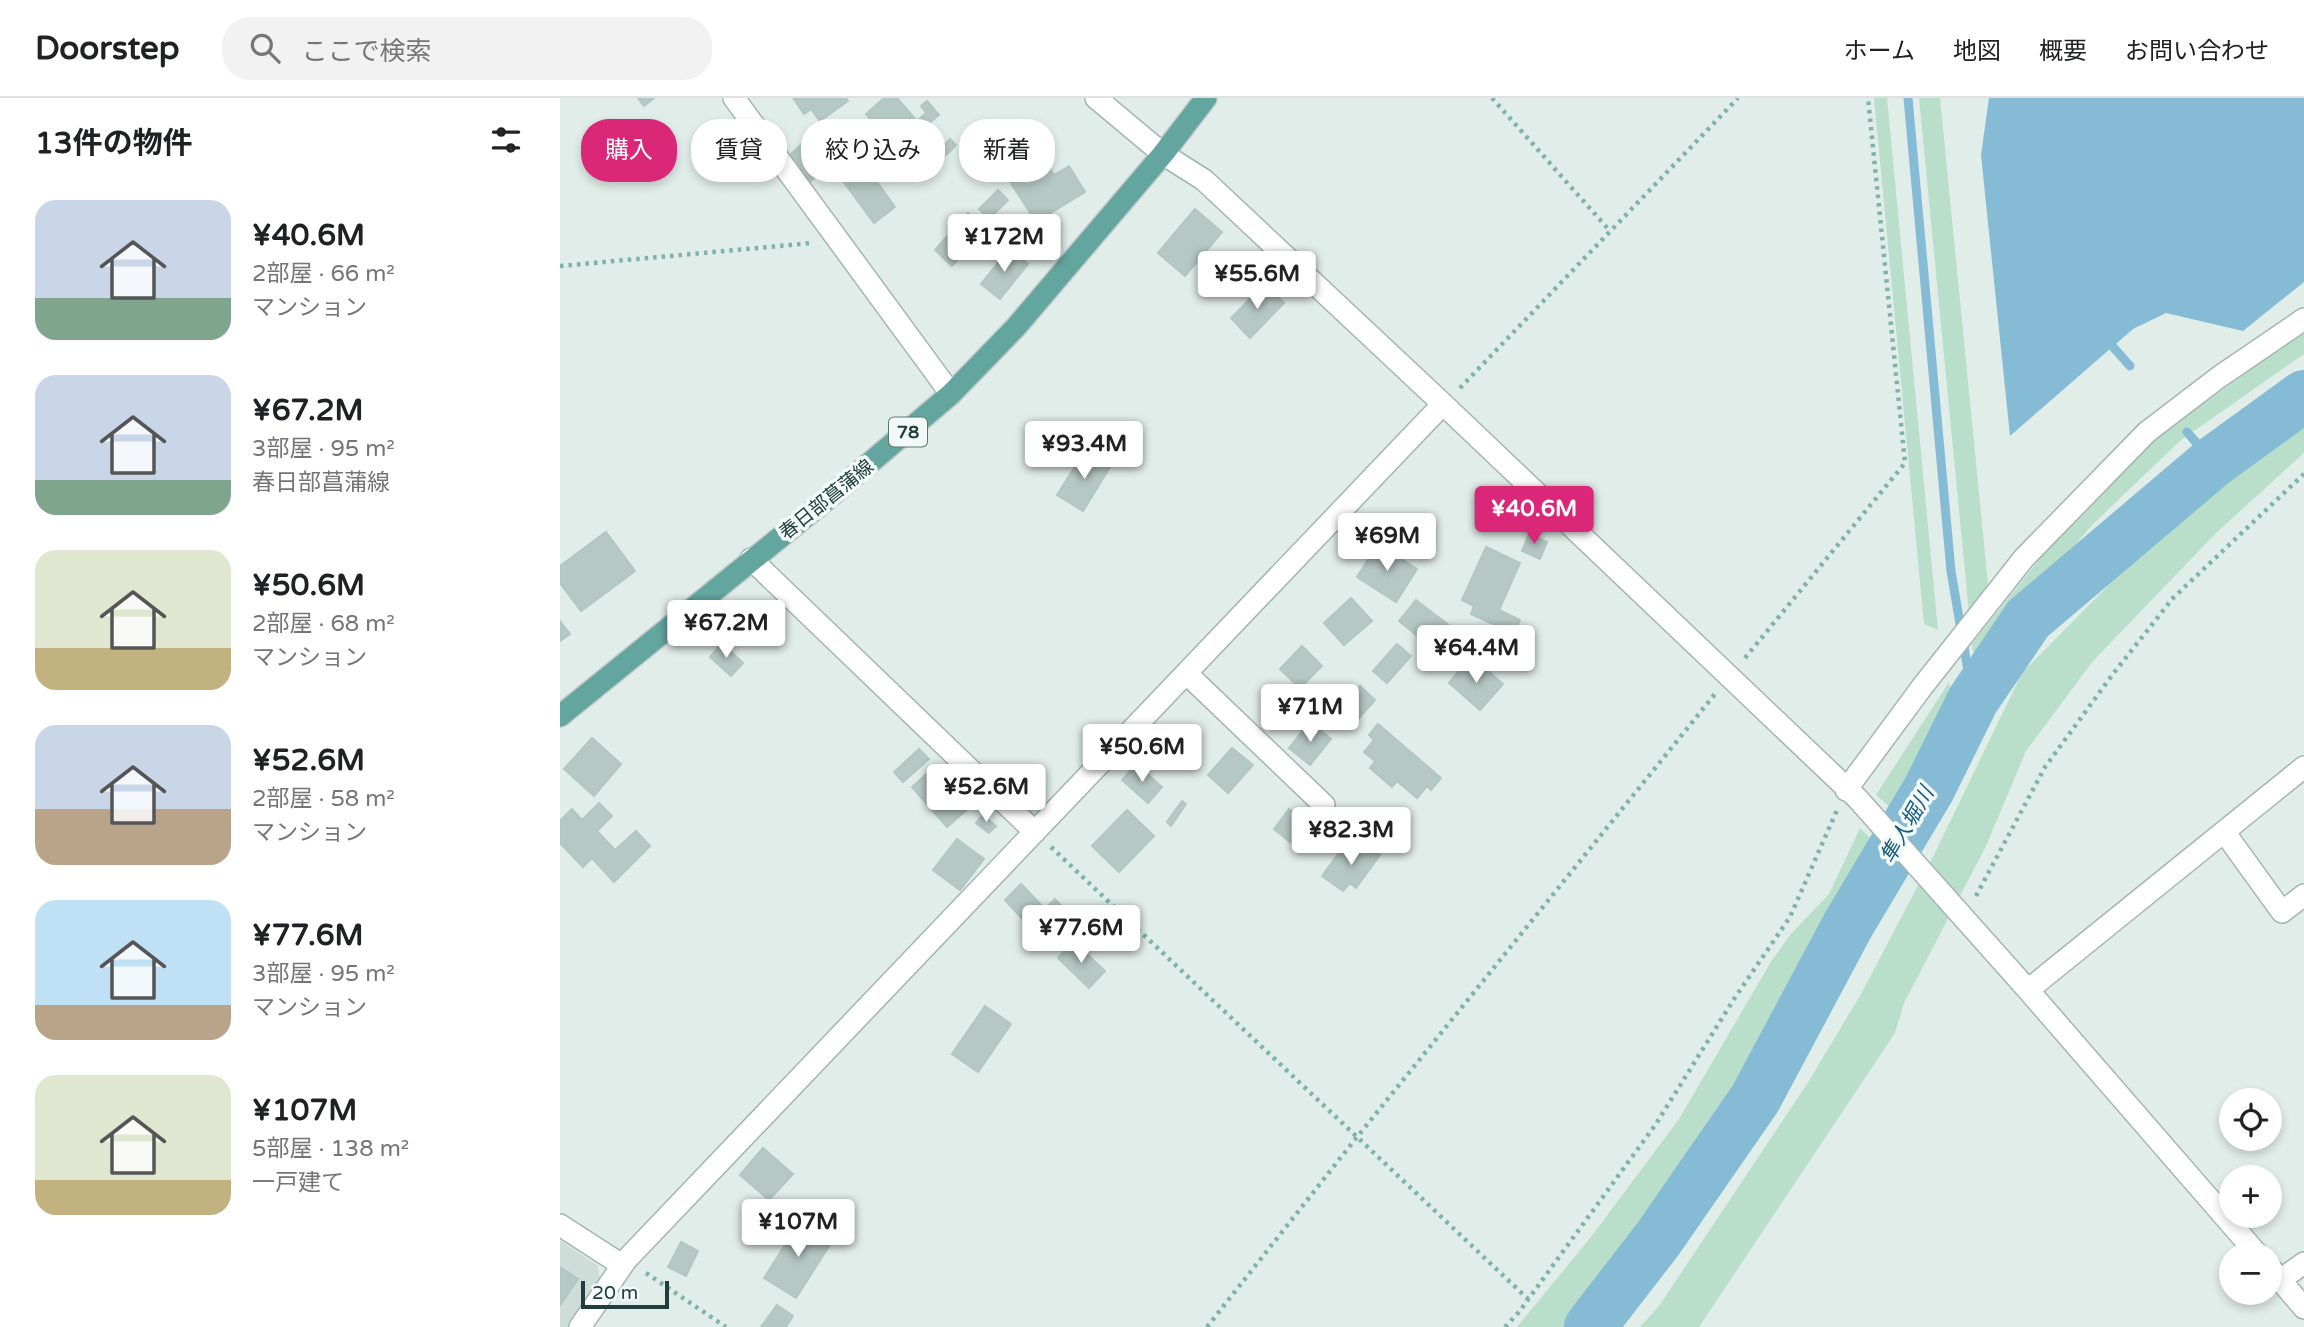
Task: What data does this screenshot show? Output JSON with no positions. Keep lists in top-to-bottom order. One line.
{"streets":{"main road":["78","春日部菖蒲線"]},"water":["隼人堀川"],"scale_bar":"20 m","page":{"header":"Doorstep","search":"ここで検索","nav":["ホーム","地図","概要","お問い合わせ"],"heading":"13件の物件","chip":["購入","賃貸","絞り込み","新着"],"list":[{"name":"¥40.6M","note":"2部屋 · 66 m² · マンション"},{"name":"¥67.2M","note":"3部屋 · 95 m² · 春日部菖蒲線"},{"name":"¥50.6M","note":"2部屋 · 68 m² · マンション"},{"name":"¥52.6M","note":"2部屋 · 58 m² · マンション"},{"name":"¥77.6M","note":"3部屋 · 95 m² · マンション"},{"name":"¥107M","note":"5部屋 · 138 m² · 一戸建て"}],"price":["¥172M","¥55.6M","¥93.4M","¥40.6M","¥69M","¥67.2M","¥64.4M","¥71M","¥50.6M","¥52.6M","¥82.3M","¥77.6M","¥107M"],"map_buttons":["+","−"],"scale":"20 m"}}
